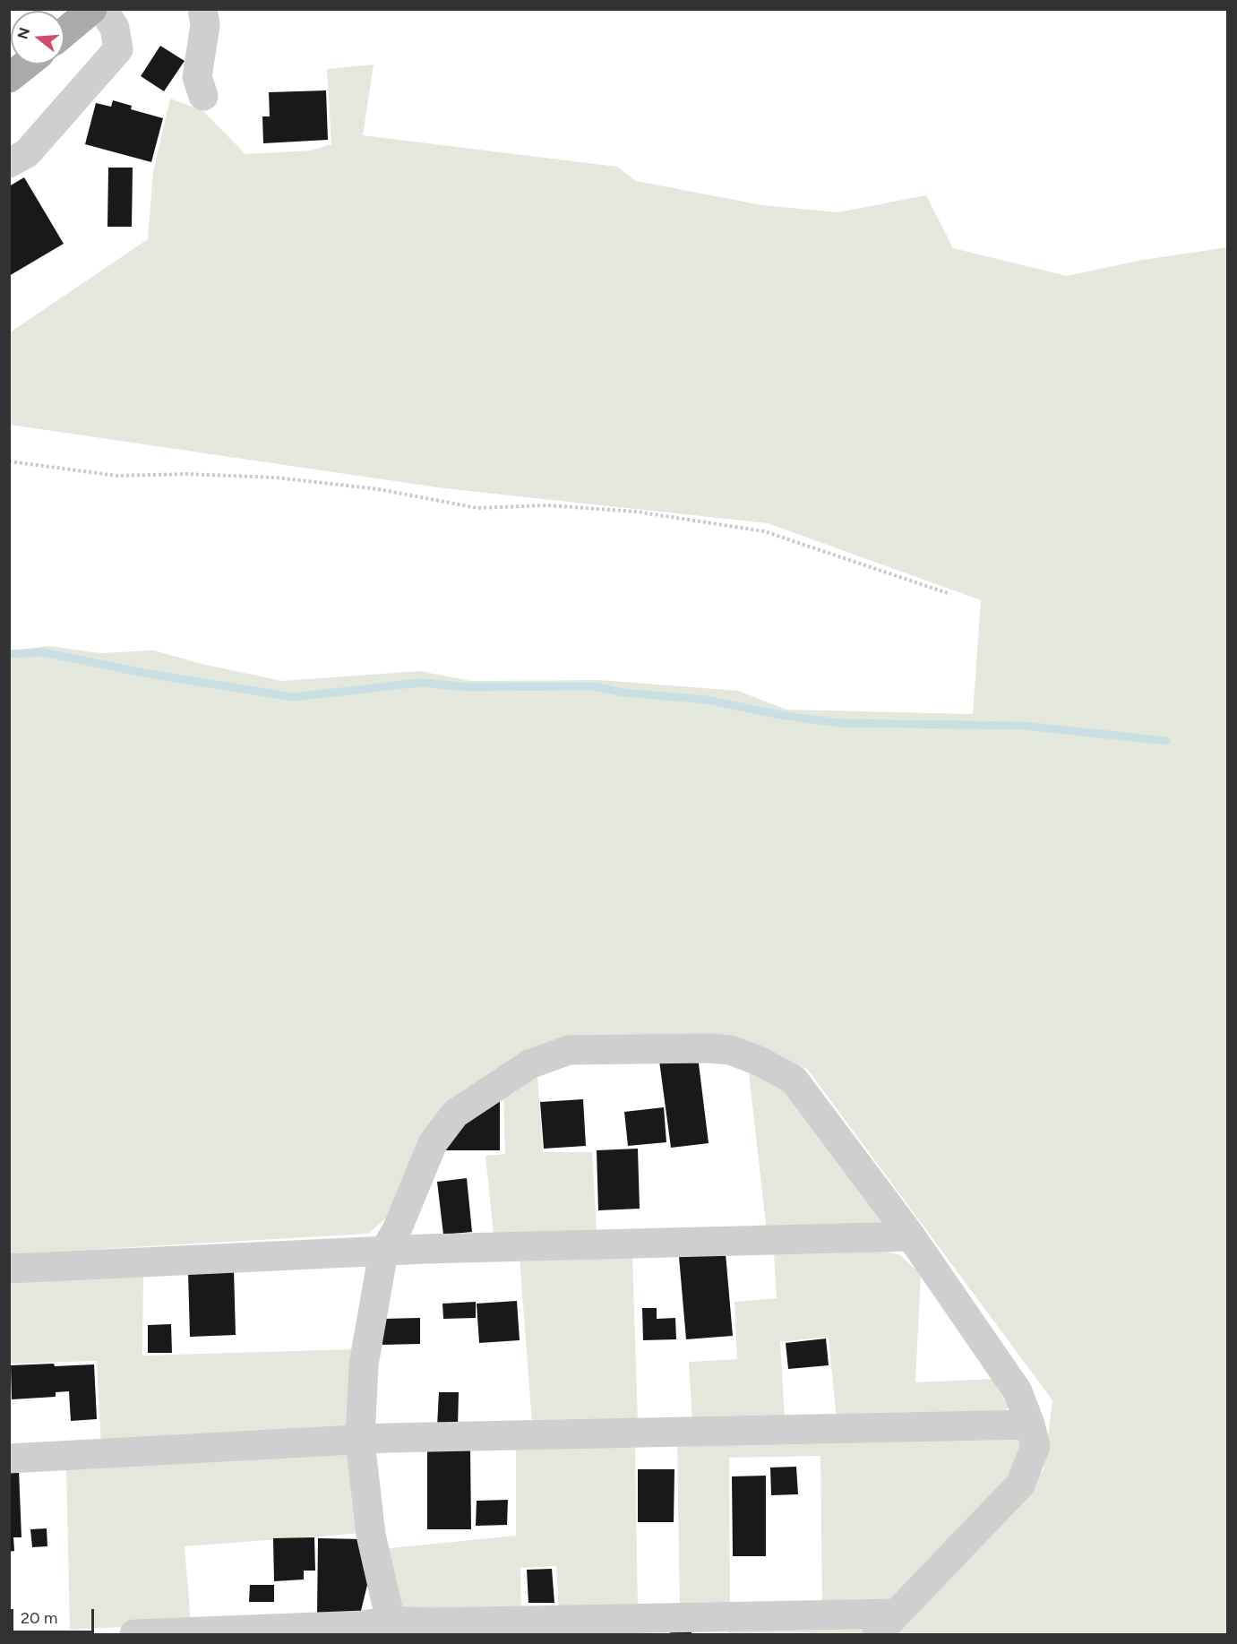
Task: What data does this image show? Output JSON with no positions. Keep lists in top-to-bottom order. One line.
{"scale_bar":"20 m","north":"left"}
